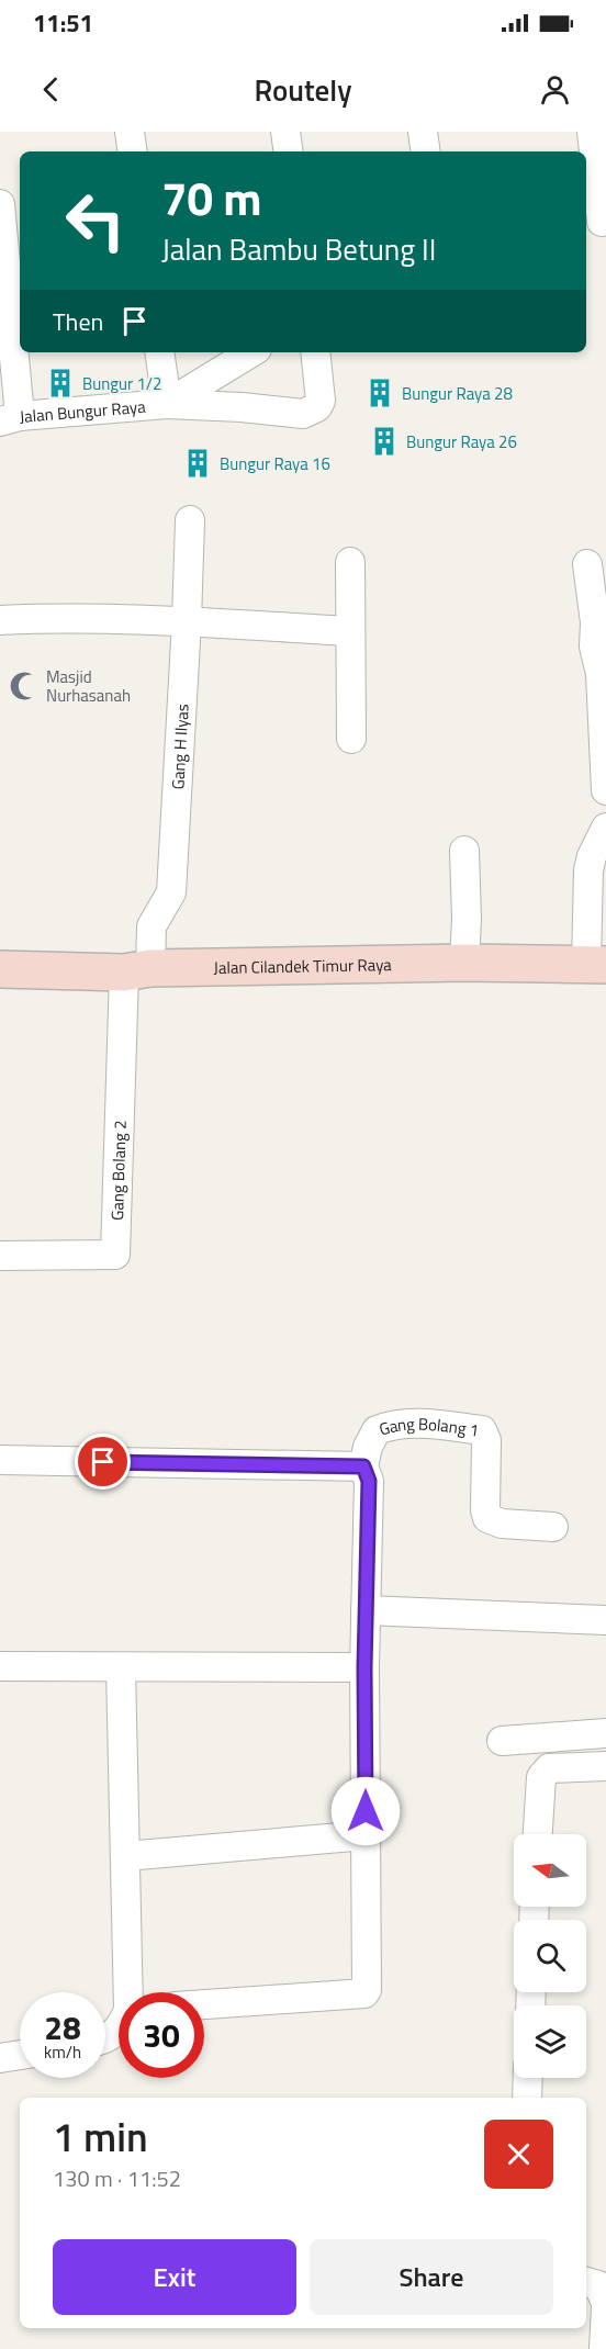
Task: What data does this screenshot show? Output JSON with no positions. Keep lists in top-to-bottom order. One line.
{"streets":{"street":["Jalan Bungur Raya","Gang H Ilyas","Jalan Cilandek Timur Raya","Gang Bolang 2","Gang Bolang 1"]},"crossings":[["Gang H Ilyas","Jalan Cilandek Timur Raya"],["Gang H Ilyas","Gang Bolang 2"],["Jalan Cilandek Timur Raya","Gang Bolang 2"]],"places":{"building":["Bungur 1/2","Bungur Raya 28","Bungur Raya 26","Bungur Raya 16"],"mosque":["Masjid Nurhasanah"]},"north":"left","page":{"status":"11:51","header":"Routely","turn":["70 m","Jalan Bambu Betung II"],"then":"Then","speed":"28 km/h","limit":"30","heading":["1 min","130 m · 11:52"],"buttons":["Exit","Share"]}}
